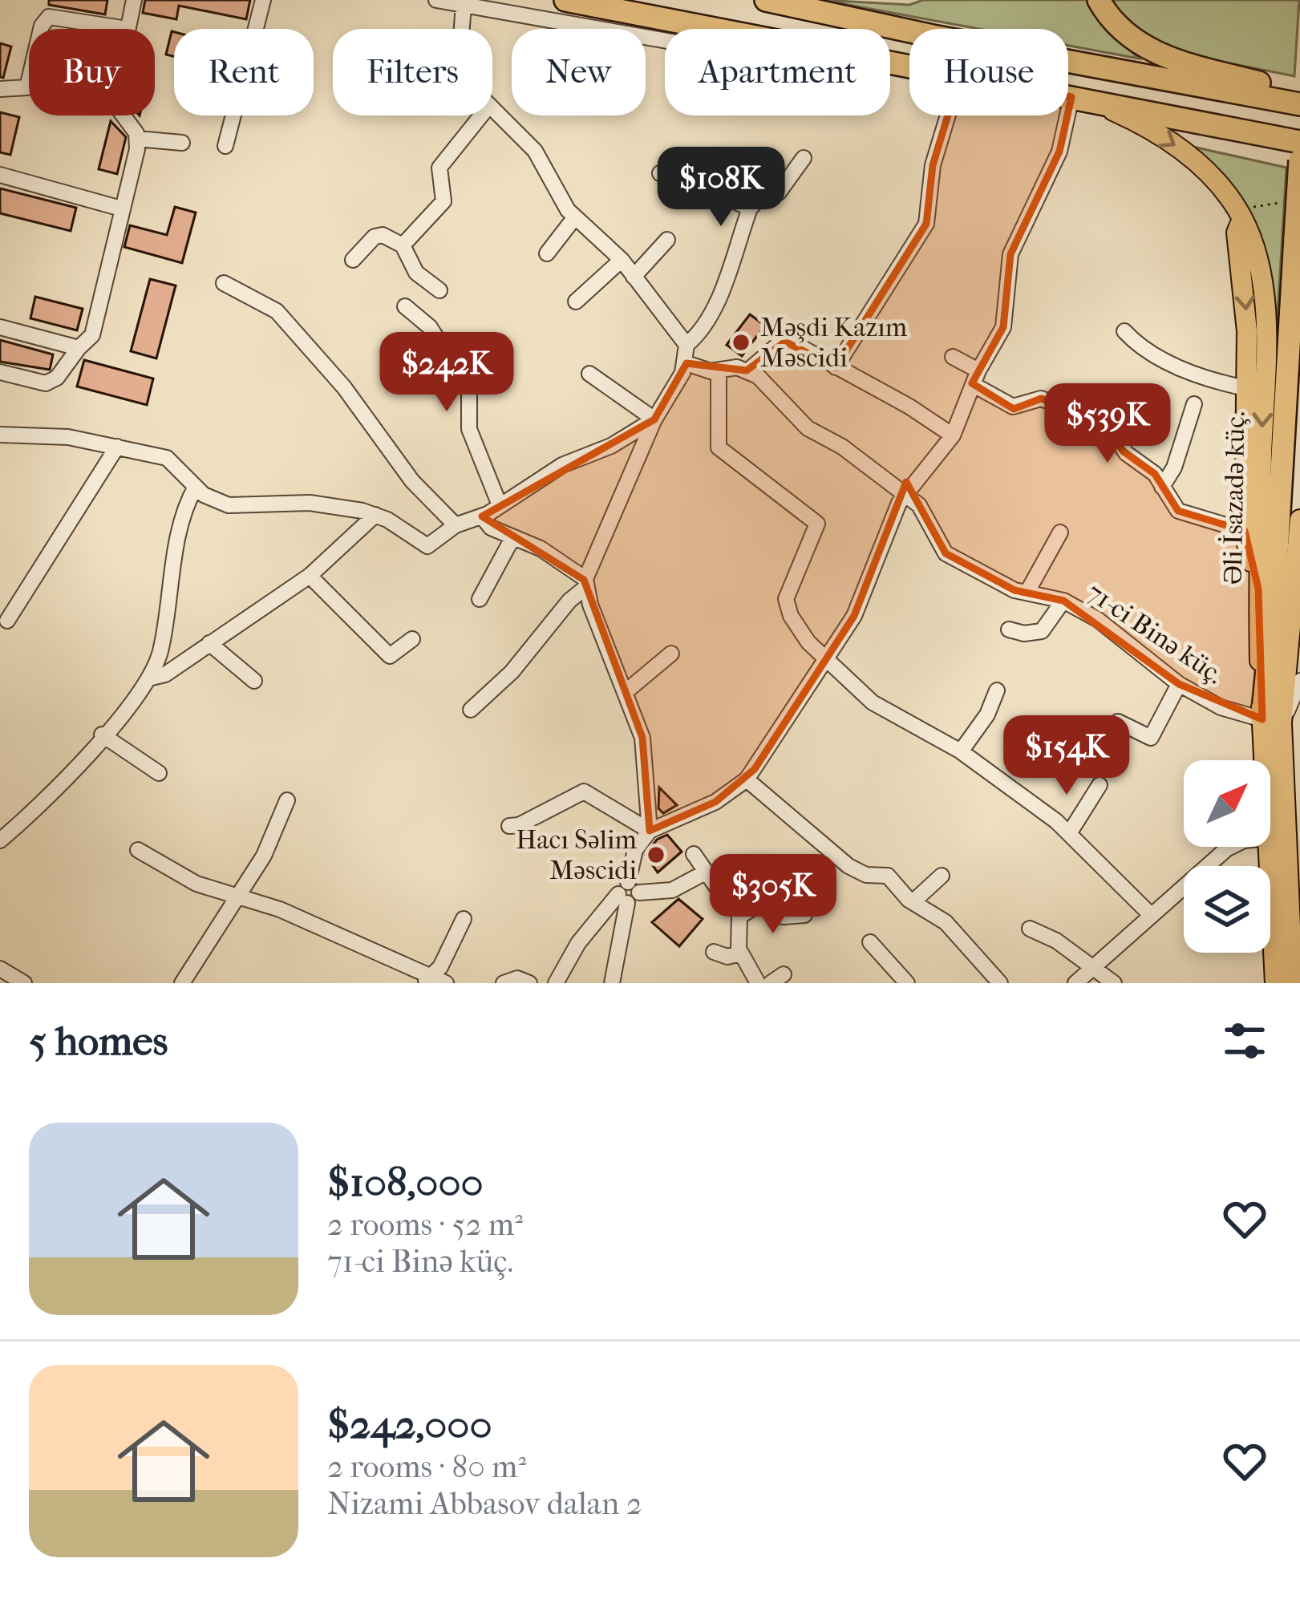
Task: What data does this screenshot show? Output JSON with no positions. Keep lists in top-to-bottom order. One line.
{"streets":{"main road":["Əli İsazadə küç."],"street":["71-ci Binə küç."]},"crossings":[["Əli İsazadə küç.","71-ci Binə küç."]],"places":["Məşdi Kazım Məscidi","Hacı Səlim Məscidi"],"north":"top right","page":{"chip":["Buy","Rent","Filters","New","Apartment","House"],"price":["$108K","$242K","$539K","$154K","$305K"],"heading":"5 homes","list":[{"name":"$108,000","note":"2 rooms · 52 m² · 71-ci Binə küç."},{"name":"$242,000","note":"2 rooms · 80 m² · Nizami Abbasov dalan 2"}]}}
